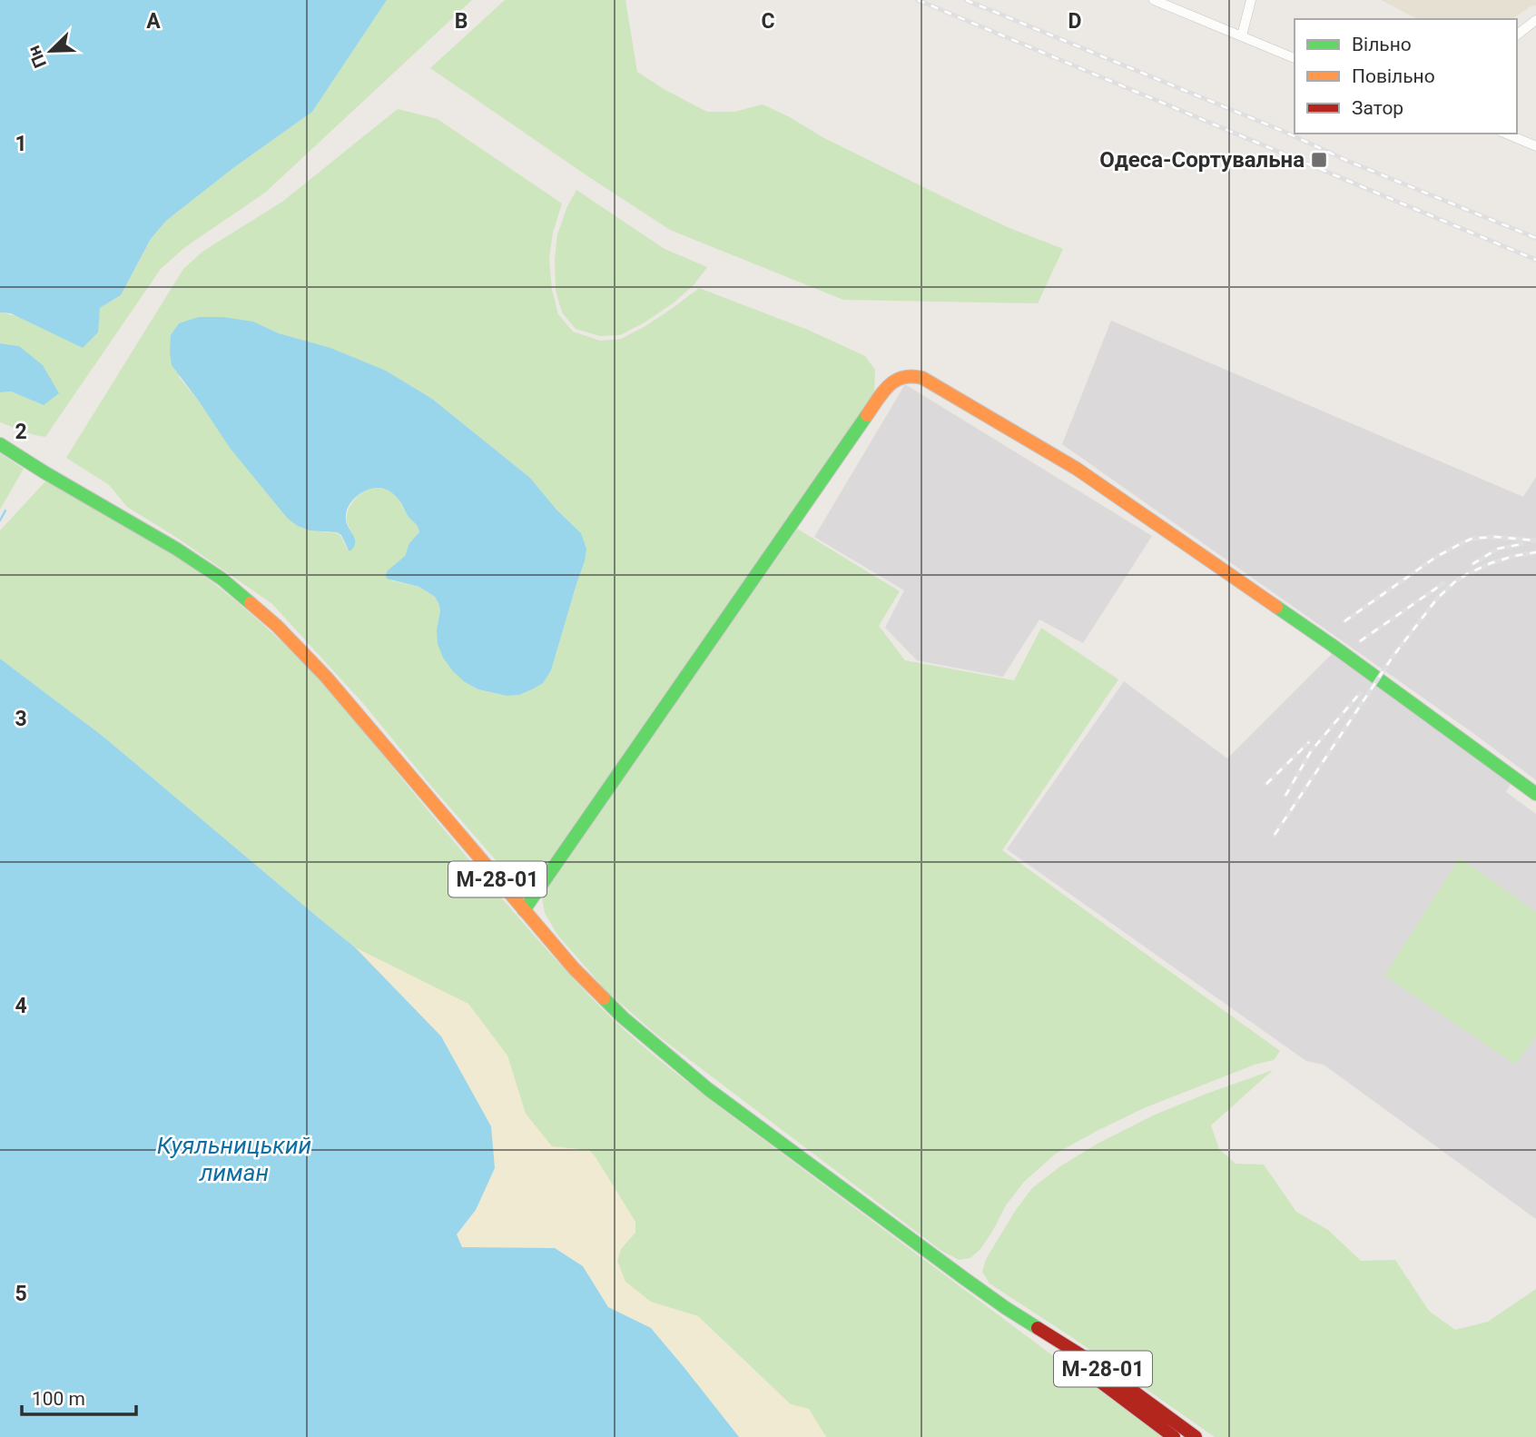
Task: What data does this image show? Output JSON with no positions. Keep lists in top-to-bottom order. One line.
{"streets":{"main road":["М-28-01"]},"water":["Куяльницький лиман"],"places":{"transit":["Одеса-Сортувальна"]},"legend":["Вільно","Повільно","Затор"],"scale_bar":"100 m","north":"bottom left","grid":{"columns":["A","B","C","D"],"rows":["1","2","3","4","5"]}}
